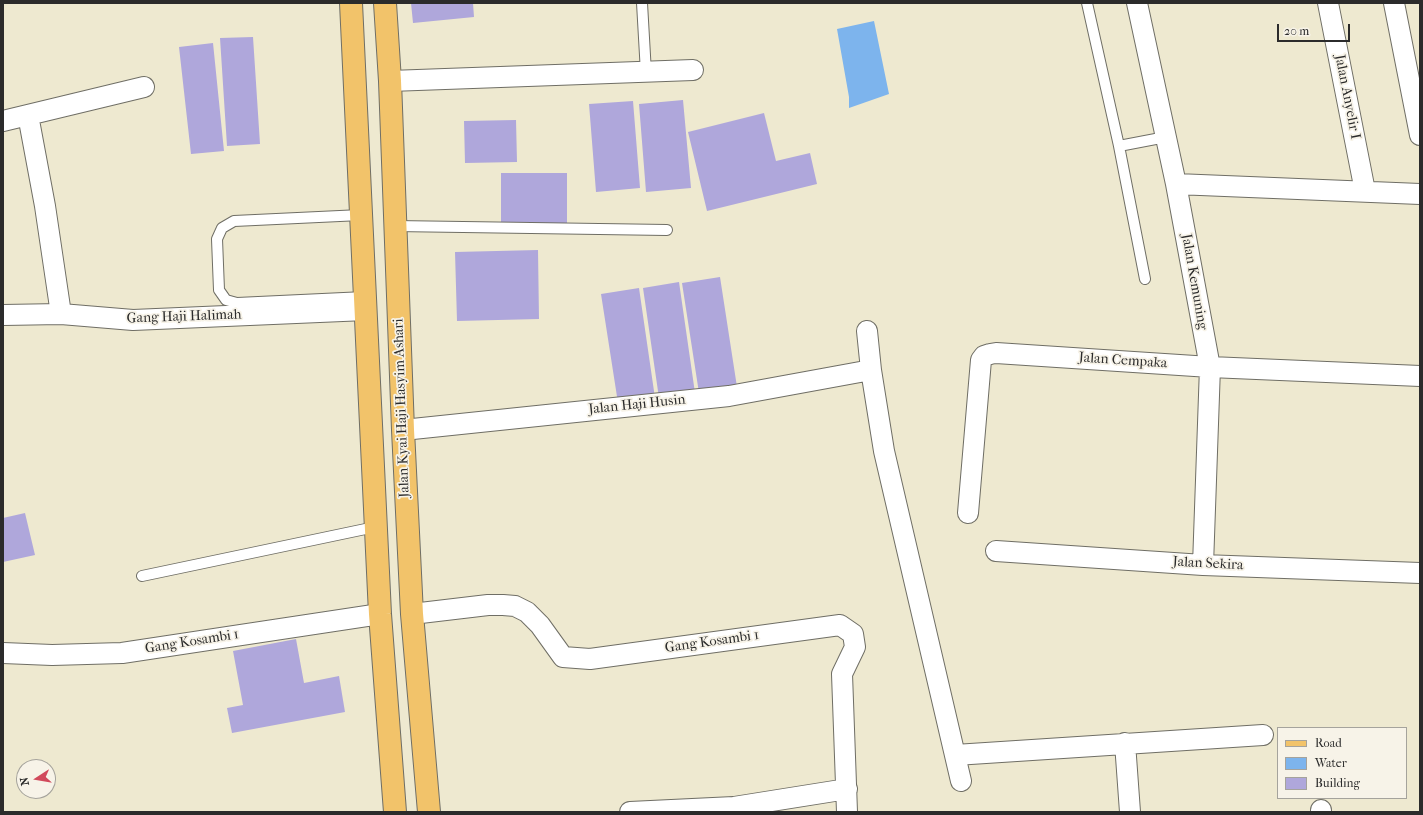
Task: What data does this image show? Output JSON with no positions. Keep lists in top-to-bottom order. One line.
{"streets":{"main road":["Jalan Kyai Haji Hasyim Ashari"],"street":["Jalan Anyelir I","Jalan Kemuning","Gang Haji Halimah","Jalan Cempaka","Jalan Haji Husin","Jalan Sekira","Gang Kosambi 1"]},"crossings":[["Jalan Kemuning","Jalan Cempaka"],["Jalan Kemuning","Jalan Sekira"],["Jalan Haji Husin","Jalan Kyai Haji Hasyim Ashari"],["Jalan Kyai Haji Hasyim Ashari","Gang Kosambi 1"]],"legend":["Road","Water","Building"],"scale_bar":"20 m","north":"left"}
